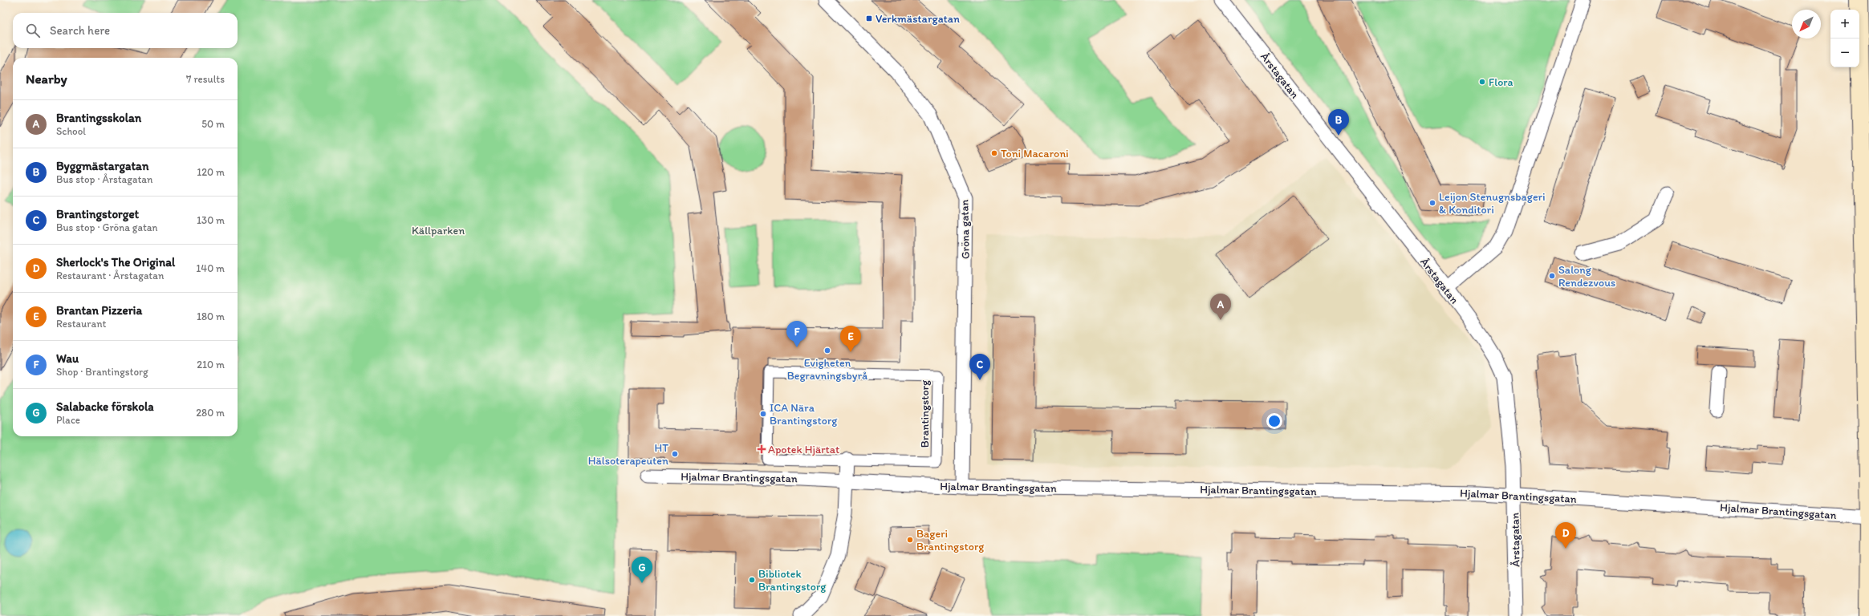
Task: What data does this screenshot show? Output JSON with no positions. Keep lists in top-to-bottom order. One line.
{"streets":{"street":["Årstagatan","Gröna gatan","Brantingstorg","Hjalmar Brantingsgatan"]},"crossings":[["Årstagatan","Hjalmar Brantingsgatan"],["Gröna gatan","Hjalmar Brantingsgatan"]],"parks":["Källparken"],"places":{"transit":["Verkmästargatan"],"other":["Flora","Toni Macaroni","Leijon Stenugnsbageri & Konditori","Salong Rendezvous","Evigheten Begravningsbyrå","ICA Nära Brantingstorg","HT Hälsoterapeuten","Bageri Brantingstorg","Bibliotek Brantingstorg"],"health":["Apotek Hjärtat"]},"north":"bottom left","page":{"map_buttons":["+","−"],"search":"Search here","heading":["Nearby","7 results"],"list":[{"mark":"A","name":"Brantingsskolan","note":"School","value":"50 m"},{"mark":"B","name":"Byggmästargatan","note":"Bus stop · Årstagatan","value":"120 m"},{"mark":"C","name":"Brantingstorget","note":"Bus stop · Gröna gatan","value":"130 m"},{"mark":"D","name":"Sherlock's The Original","note":"Restaurant · Årstagatan","value":"140 m"},{"mark":"E","name":"Brantan Pizzeria","note":"Restaurant","value":"180 m"},{"mark":"F","name":"Wau","note":"Shop · Brantingstorg","value":"210 m"},{"mark":"G","name":"Salabacke förskola","note":"Place","value":"280 m"}],"pins":["B","A","F","E","C","D","G"]}}
